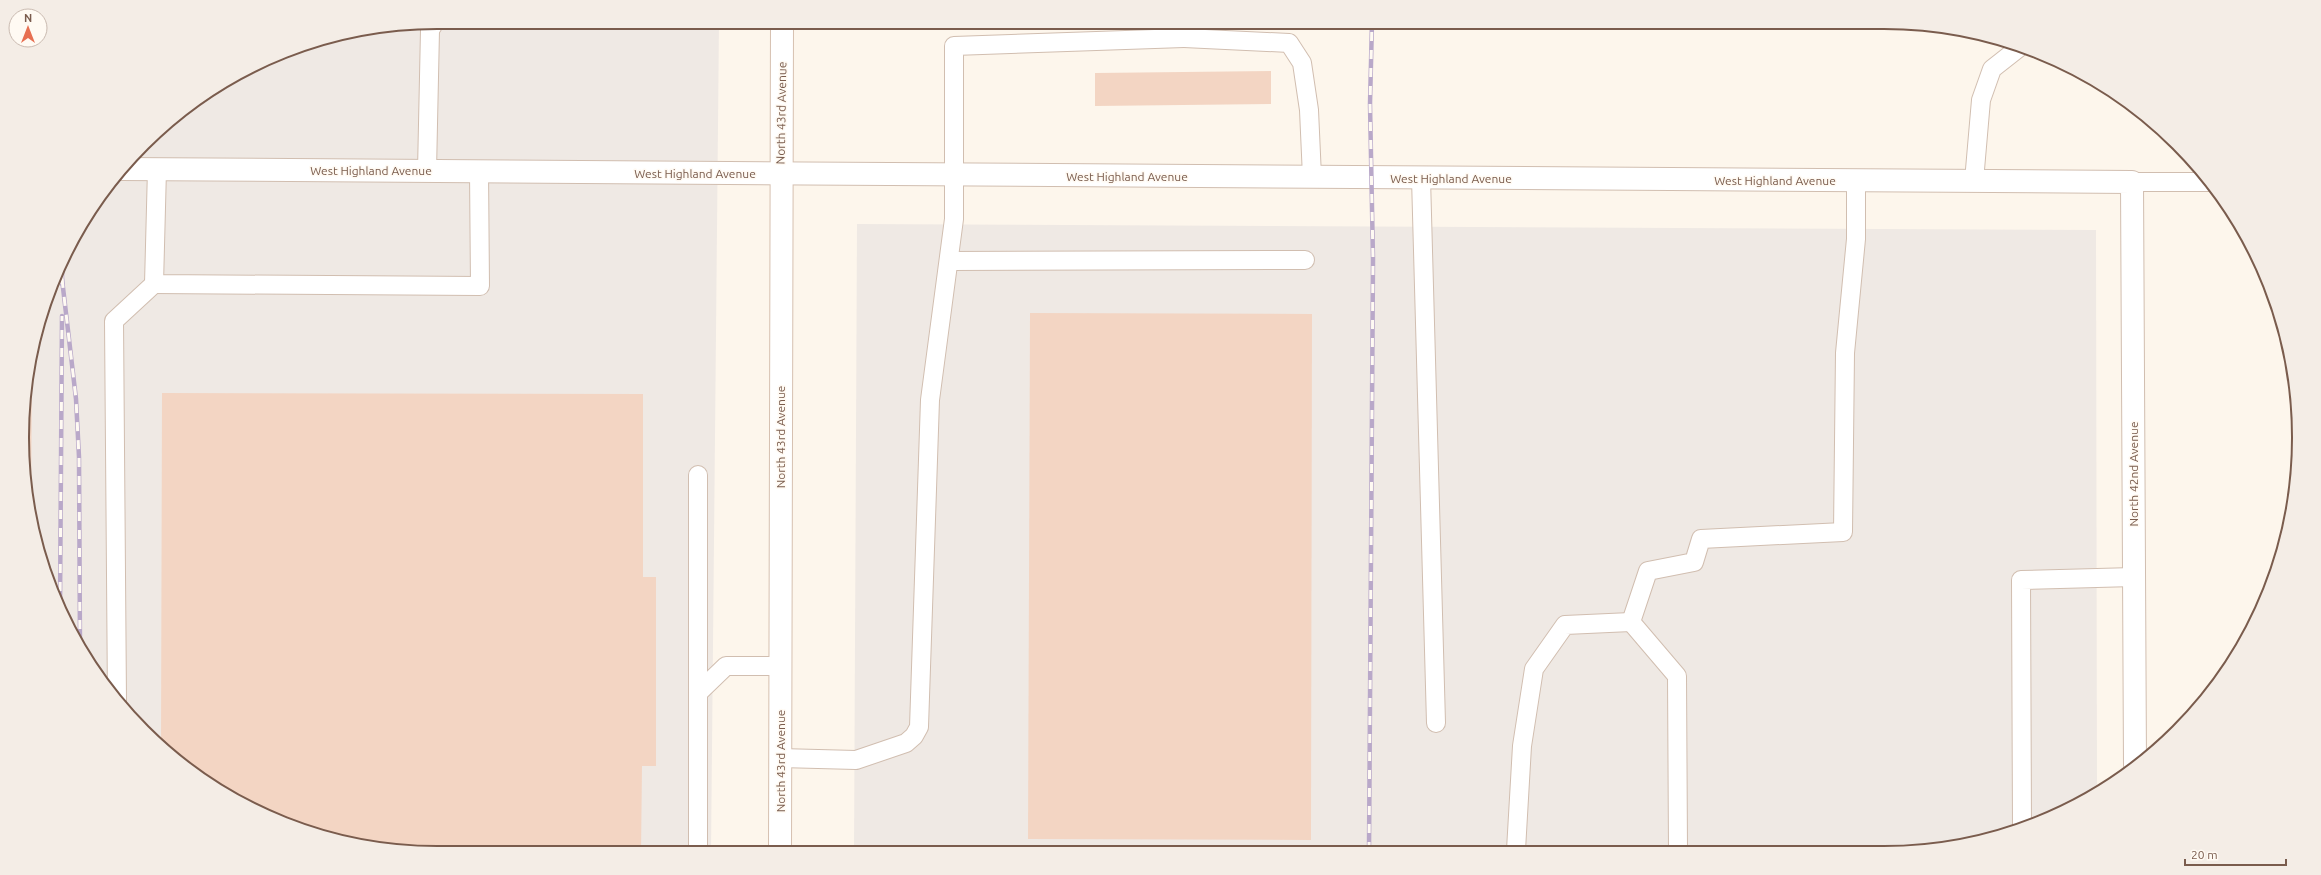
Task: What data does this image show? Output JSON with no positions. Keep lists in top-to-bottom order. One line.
{"streets":{"street":["North 43rd Avenue","West Highland Avenue","North 42nd Avenue"]},"crossings":[["North 43rd Avenue","West Highland Avenue"],["West Highland Avenue","North 42nd Avenue"]],"scale_bar":"20 m","north":"top"}
